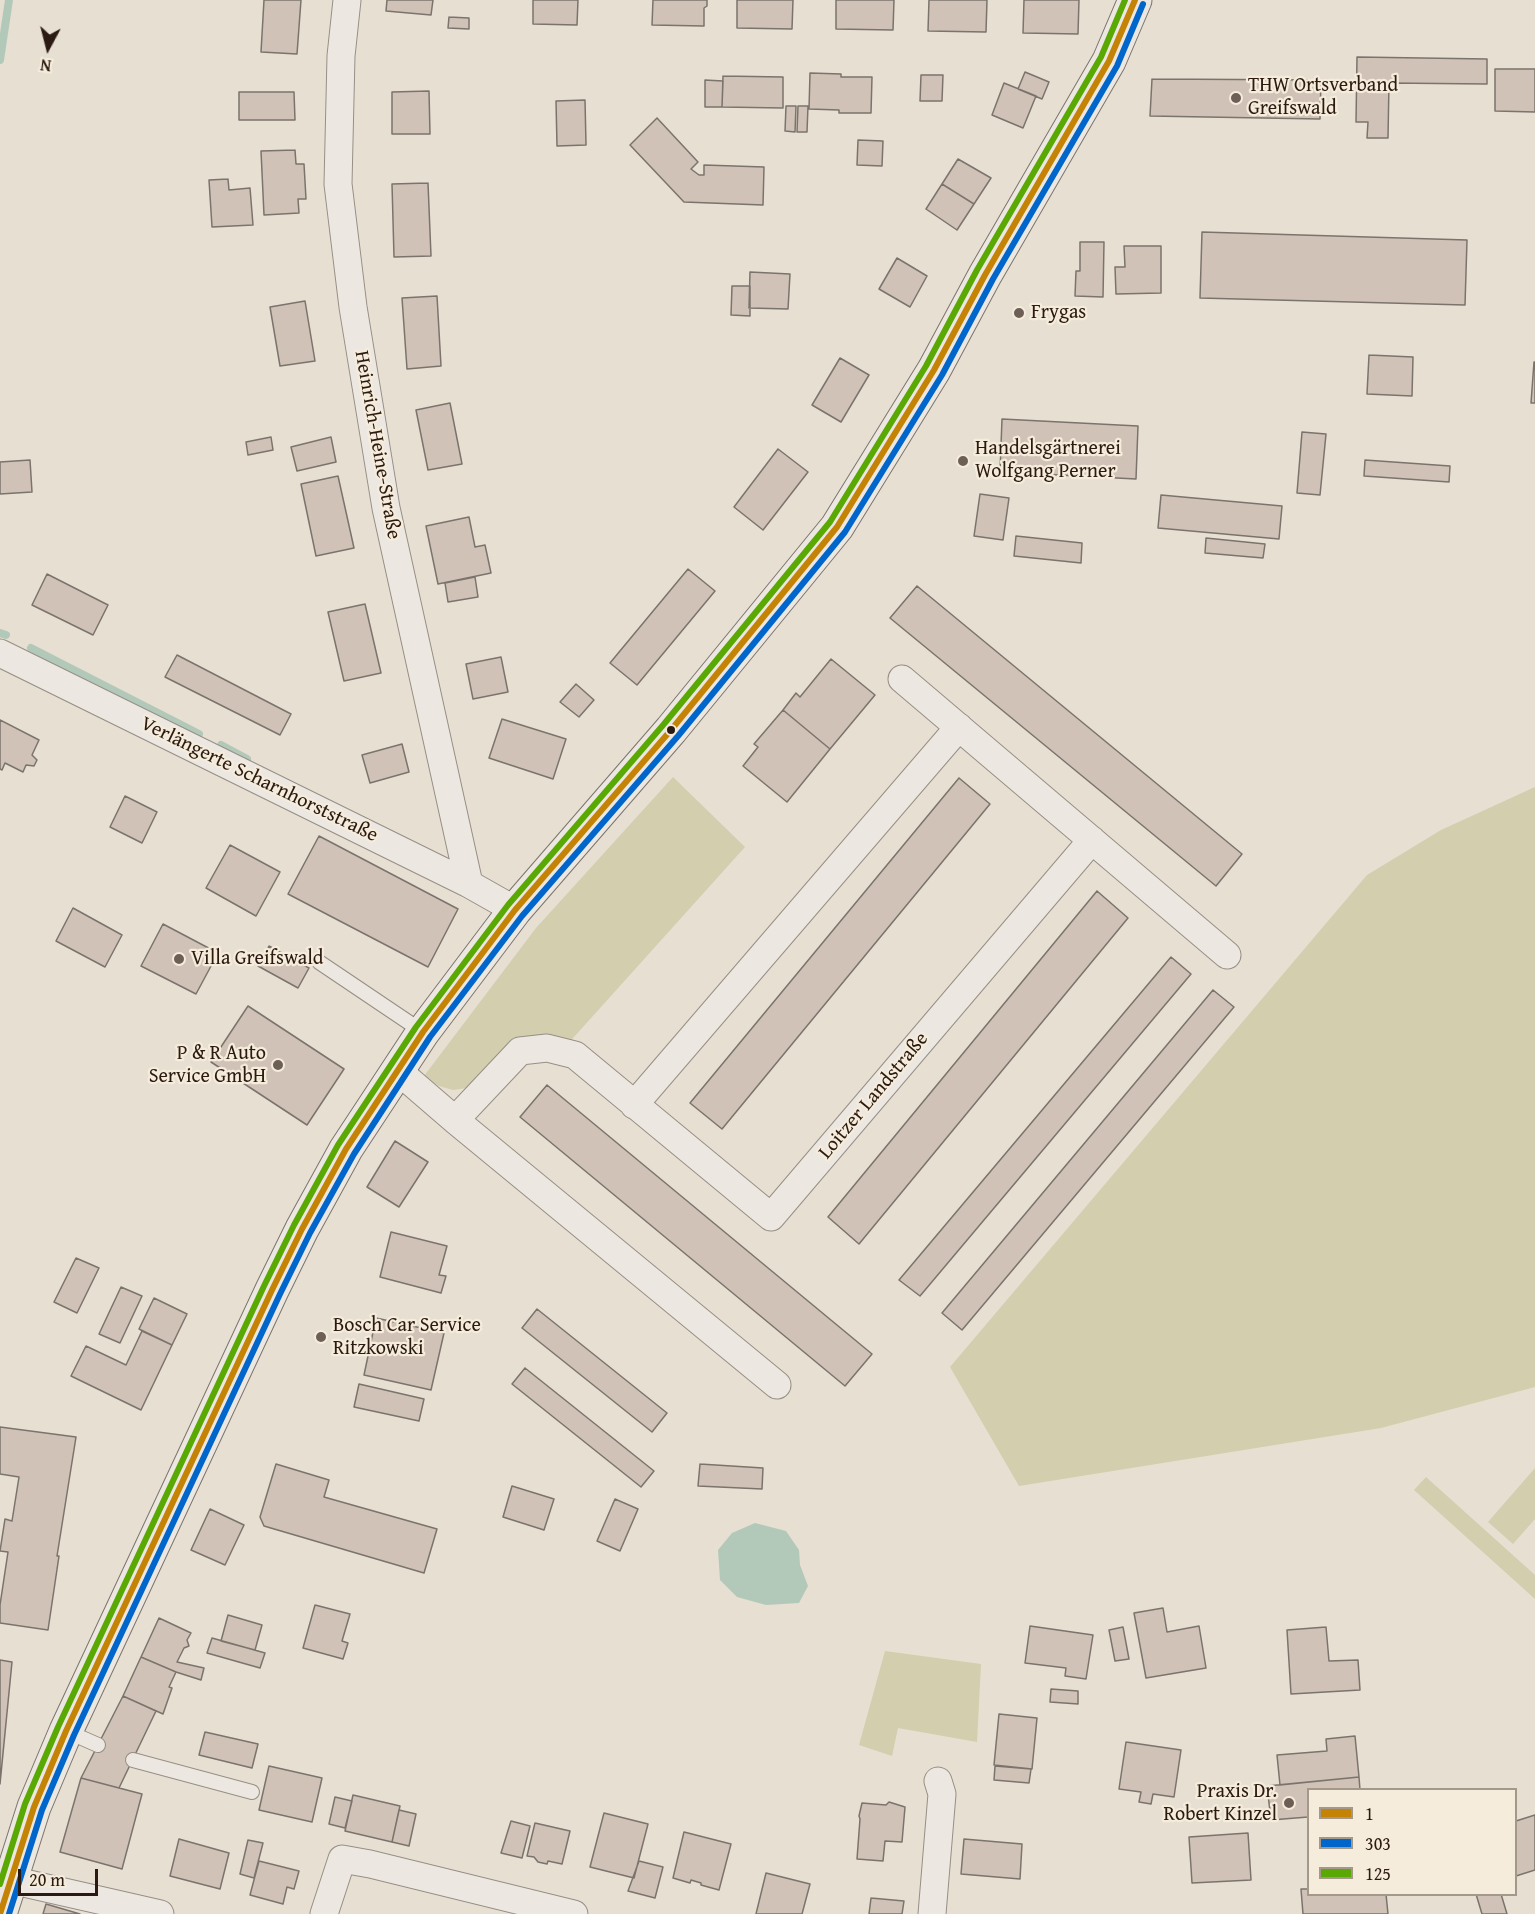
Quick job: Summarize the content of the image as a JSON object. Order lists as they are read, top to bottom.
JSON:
{
  "streets": {
    "street": ["Heinrich-Heine-Straße", "Verlängerte Scharnhorststraße", "Loitzer Landstraße"]
  },
  "crossings": [
    ["Heinrich-Heine-Straße", "Verlängerte Scharnhorststraße"]
  ],
  "places": [
    "THW Ortsverband Greifswald",
    "Frygas",
    "Handelsgärtnerei Wolfgang Perner",
    "Villa Greifswald",
    "P & R Auto Service GmbH",
    "Bosch Car Service Ritzkowski",
    "Praxis Dr. Robert Kinzel"
  ],
  "lines": ["transit line 1", "transit line 125", "transit line 303"],
  "legend": ["1", "303", "125"],
  "scale_bar": "20 m",
  "north": "bottom"
}
